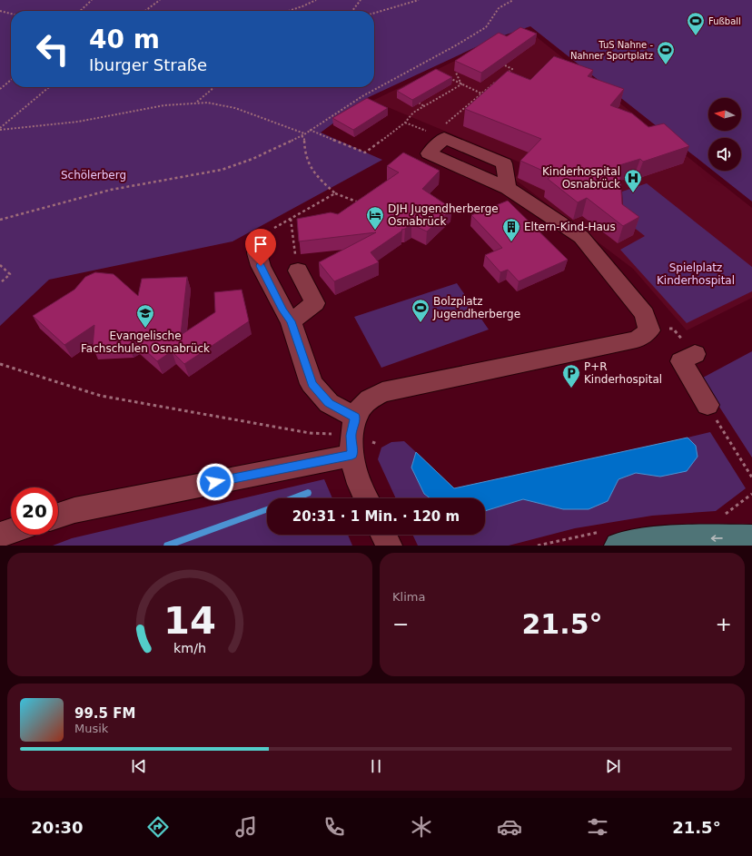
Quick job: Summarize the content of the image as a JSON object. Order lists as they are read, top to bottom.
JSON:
{
  "parks": ["Schölerberg", "Spielplatz Kinderhospital"],
  "places": {
    "sports": ["Fußball", "TuS Nahne - Nahner Sportplatz", "Bolzplatz Jugendherberge"],
    "hospital": ["Kinderhospital Osnabrück"],
    "hotel": ["DJH Jugendherberge Osnabrück"],
    "building": ["Eltern-Kind-Haus"],
    "school or university": ["Evangelische Fachschulen Osnabrück"],
    "parking": ["P+R Kinderhospital"]
  },
  "north": "left",
  "page": {
    "turn": ["40 m", "Iburger Straße"],
    "limit": "20",
    "trip": "20:31 · 1 Min. · 120 m",
    "tile": "Klima",
    "heat": ["−", "21.5°", "+"],
    "song": ["99.5 FM", "Musik"],
    "tabs": ["20:30", "21.5°"],
    "gauge": ["14", "km/h"]
  }
}
